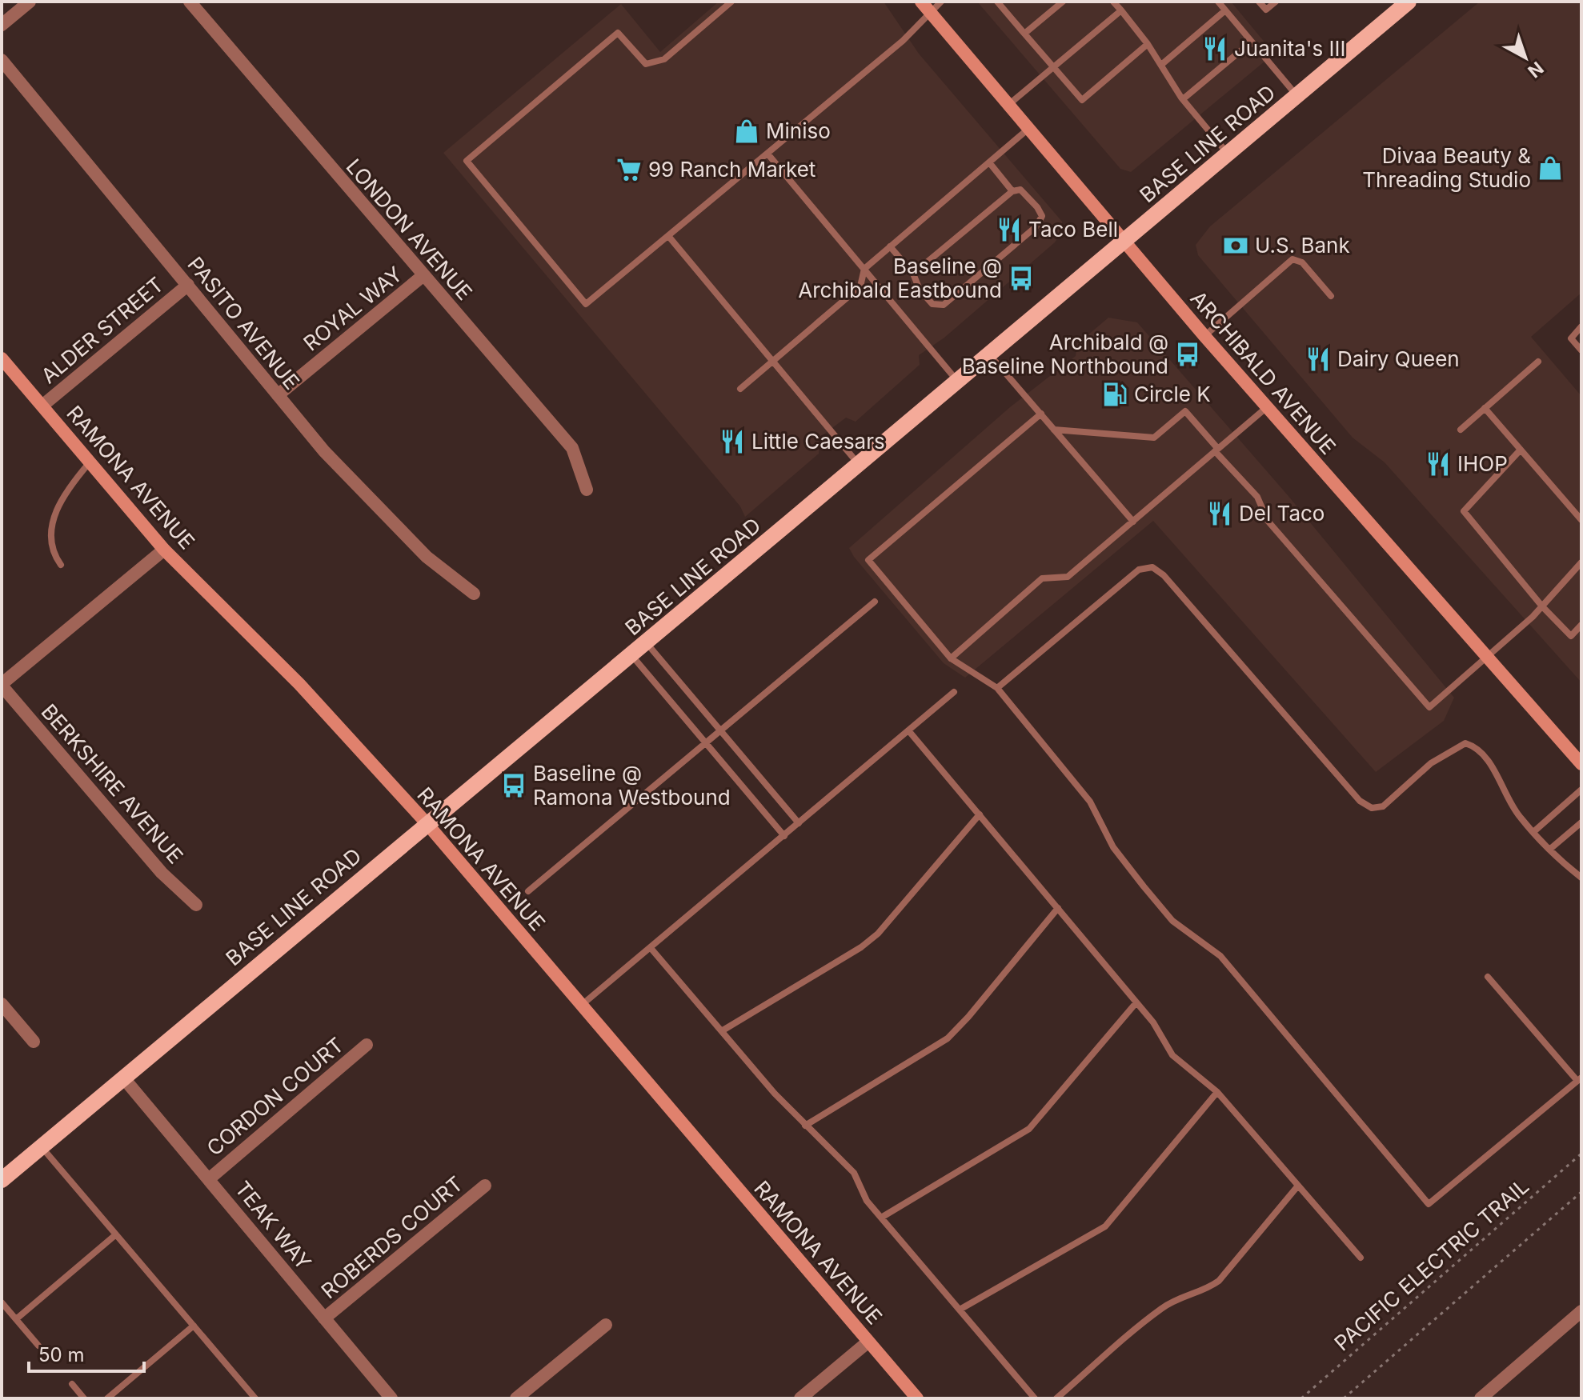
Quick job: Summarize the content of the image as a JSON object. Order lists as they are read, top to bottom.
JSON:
{
  "streets": {
    "main road": ["BASE LINE ROAD"],
    "street": [
      "LONDON AVENUE",
      "ROYAL WAY",
      "PASITO AVENUE",
      "ALDER STREET",
      "ARCHIBALD AVENUE",
      "RAMONA AVENUE",
      "BERKSHIRE AVENUE",
      "CORDON COURT",
      "TEAK WAY",
      "ROBERDS COURT"
    ],
    "path": ["PACIFIC ELECTRIC TRAIL"]
  },
  "crossings": [
    ["BASE LINE ROAD", "ARCHIBALD AVENUE"],
    ["BASE LINE ROAD", "RAMONA AVENUE"],
    ["BASE LINE ROAD", "TEAK WAY"],
    ["LONDON AVENUE", "ROYAL WAY"],
    ["ROYAL WAY", "PASITO AVENUE"],
    ["PASITO AVENUE", "ALDER STREET"],
    ["ALDER STREET", "RAMONA AVENUE"],
    ["CORDON COURT", "TEAK WAY"],
    ["TEAK WAY", "ROBERDS COURT"]
  ],
  "places": {
    "restaurant": [
      "Juanita's III",
      "Taco Bell",
      "Dairy Queen",
      "Little Caesars",
      "IHOP",
      "Del Taco"
    ],
    "shop": ["Miniso", "Divaa Beauty & Threading Studio"],
    "supermarket": ["99 Ranch Market"],
    "bank": ["U.S. Bank"],
    "bus stop": ["Baseline @ Archibald Eastbound", "Archibald @ Baseline Northbound", "Baseline @ Ramona Westbound"],
    "fuel station": ["Circle K"]
  },
  "scale_bar": "50 m",
  "north": "bottom right"
}
